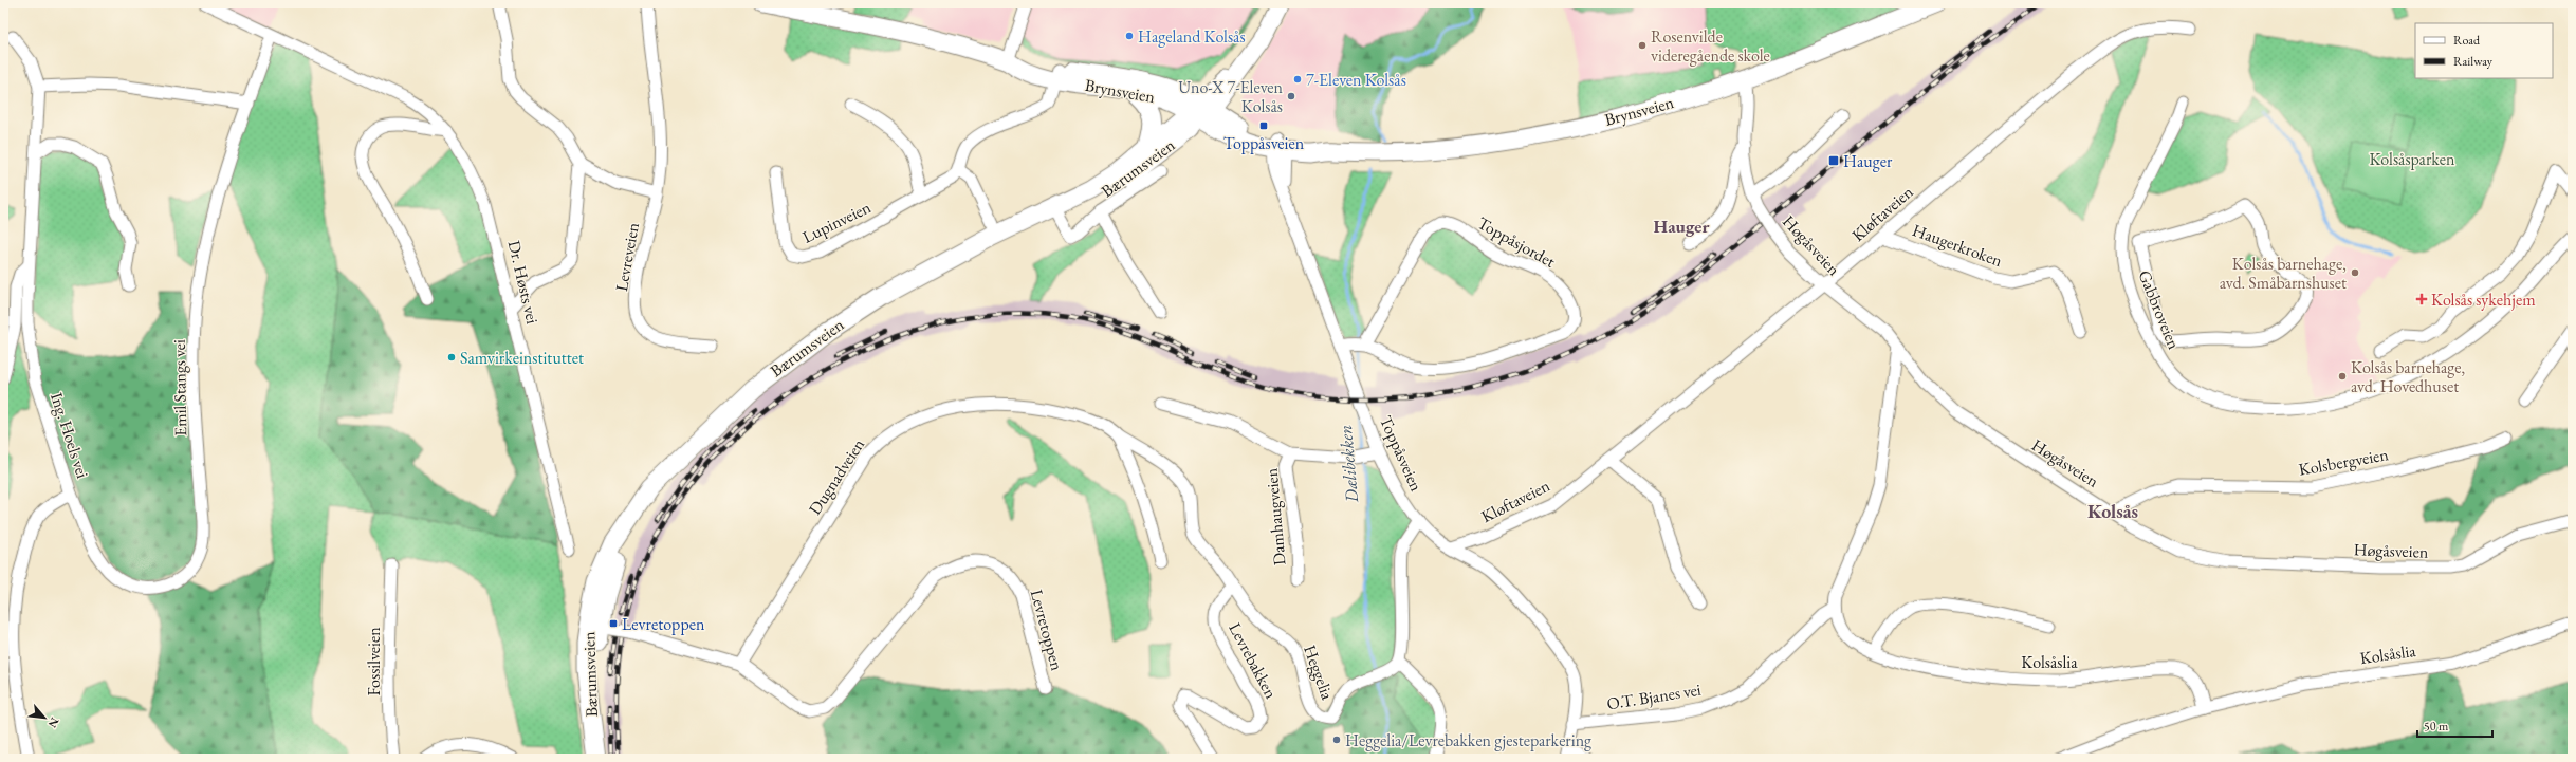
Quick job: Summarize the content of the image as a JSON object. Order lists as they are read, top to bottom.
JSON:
{
  "streets": {
    "main road": ["Brynsveien", "Bærumsveien"],
    "street": [
      "Kløftaveien",
      "Lupinveien",
      "Toppåsjordet",
      "Høgåsveien",
      "Haugerkroken",
      "Levreveien",
      "Dr. Høsts vei",
      "Gabbroveien",
      "Emil Stangs vei",
      "Ing. Hoels vei",
      "Toppåsveien",
      "Kolsbergveien",
      "Dugnadveien",
      "Damhaugveien",
      "Levretoppen",
      "Kolsåslia",
      "Levrebakken",
      "Fossilveien",
      "Heggelia",
      "O.T. Bjanes vei"
    ]
  },
  "crossings": [
    ["Brynsveien", "Bærumsveien"],
    ["Brynsveien", "Høgåsveien"],
    ["Brynsveien", "Toppåsveien"],
    ["Bærumsveien", "Levretoppen"],
    ["Kløftaveien", "Høgåsveien"],
    ["Kløftaveien", "Haugerkroken"],
    ["Kløftaveien", "Toppåsveien"],
    ["Toppåsjordet", "Toppåsveien"],
    ["Høgåsveien", "Kolsbergveien"],
    ["Dr. Høsts vei", "Emil Stangs vei"],
    ["Emil Stangs vei", "Ing. Hoels vei"],
    ["Toppåsveien", "Damhaugveien"],
    ["Toppåsveien", "O.T. Bjanes vei"],
    ["Dugnadveien", "Levretoppen"],
    ["Dugnadveien", "Heggelia"],
    ["Kolsåslia", "O.T. Bjanes vei"],
    ["Levrebakken", "Heggelia"]
  ],
  "districts": ["Hauger", "Kolsås"],
  "water": ["Dælibekken"],
  "parks": ["Kolsåsparken"],
  "places": {
    "other": [
      "Hageland Kolsås",
      "Rosenvilde videregående skole",
      "7-Eleven Kolsås",
      "Uno-X 7-Eleven Kolsås",
      "Kolsås barnehage, avd. Småbarnshuset",
      "Samvirkeinstituttet",
      "Kolsås barnehage, avd. Hovedhuset",
      "Heggelia/Levrebakken gjesteparkering"
    ],
    "transit": ["Toppåsveien", "Hauger", "Levretoppen"],
    "health": ["Kolsås sykehjem"]
  },
  "legend": ["Road", "Railway"],
  "scale_bar": "50 m",
  "north": "bottom right"
}
